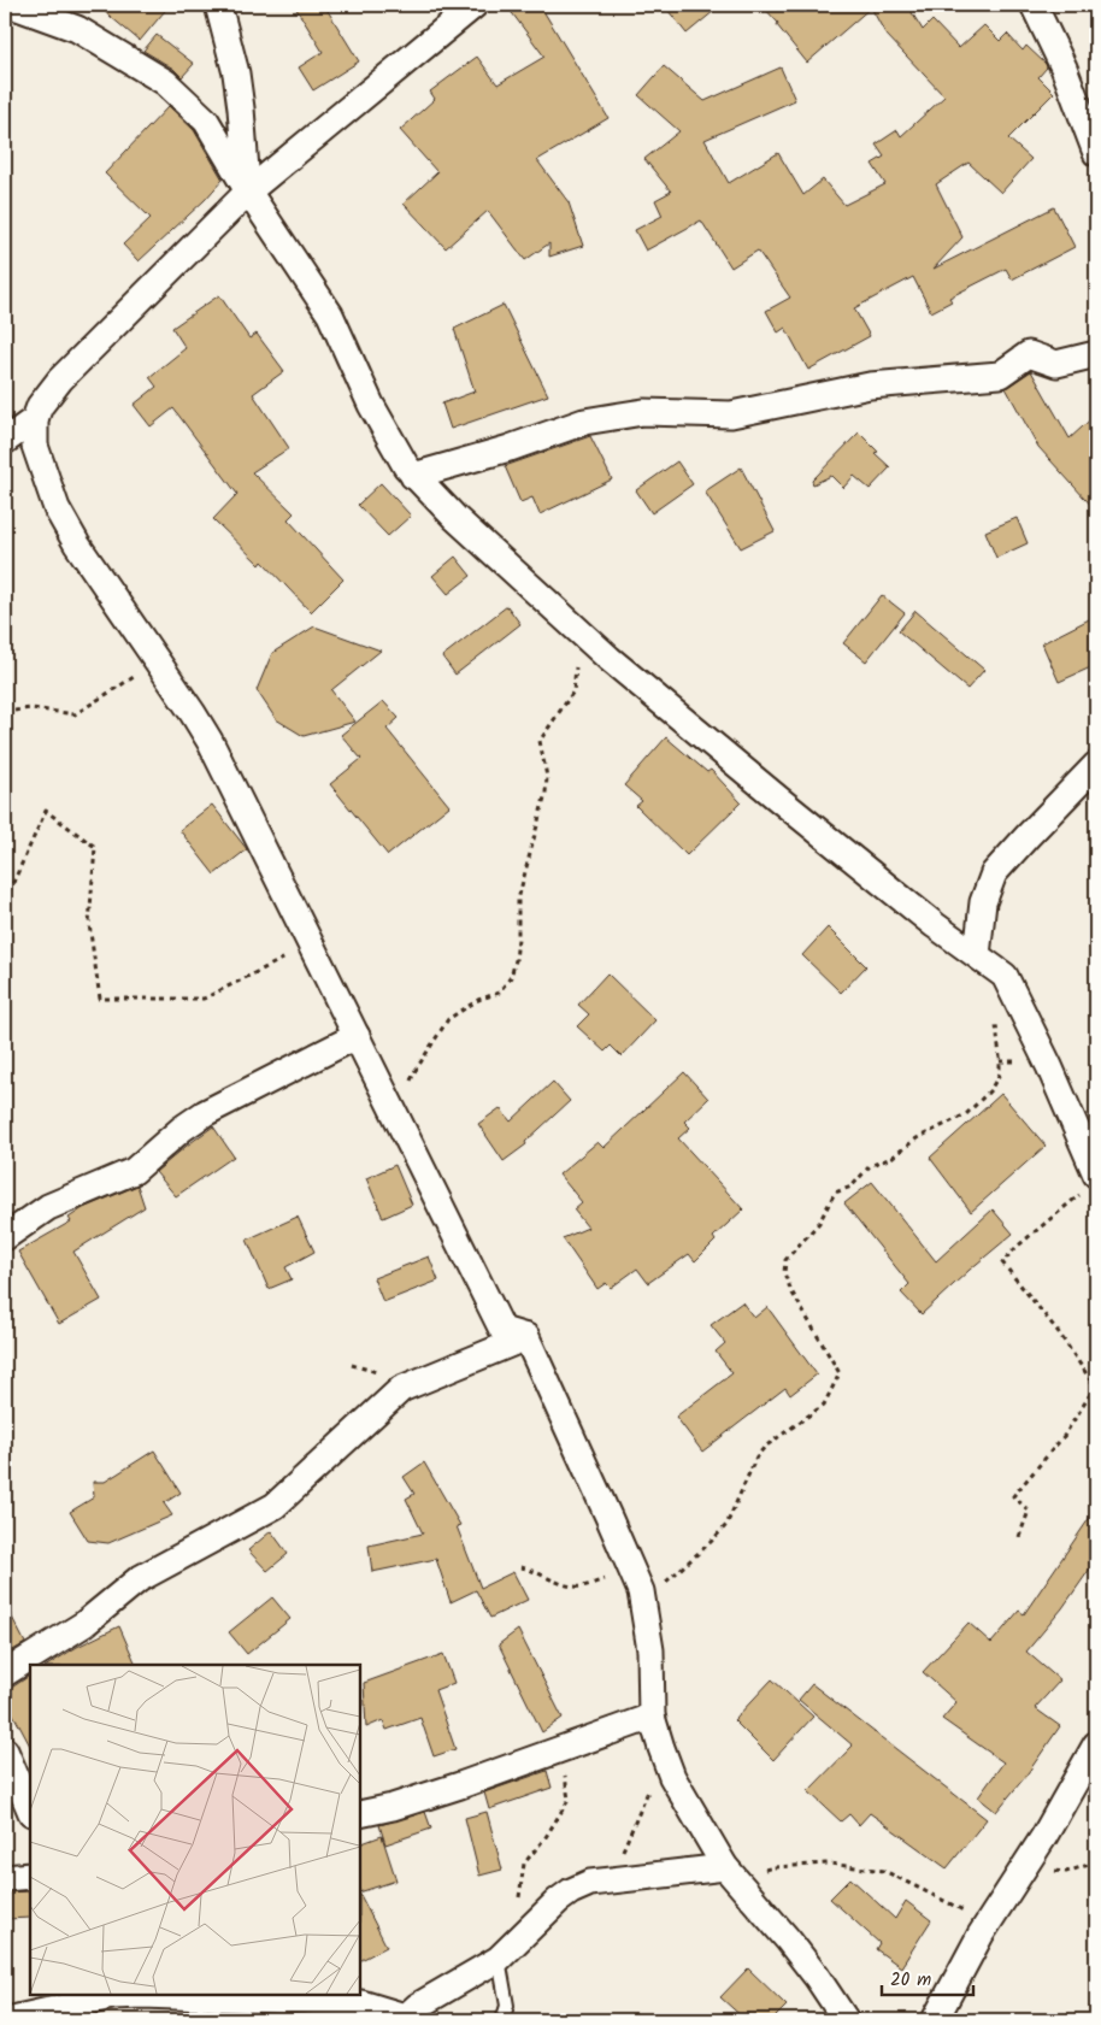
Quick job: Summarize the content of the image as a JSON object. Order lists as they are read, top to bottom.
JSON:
{
  "scale_bar": "20 m"
}
